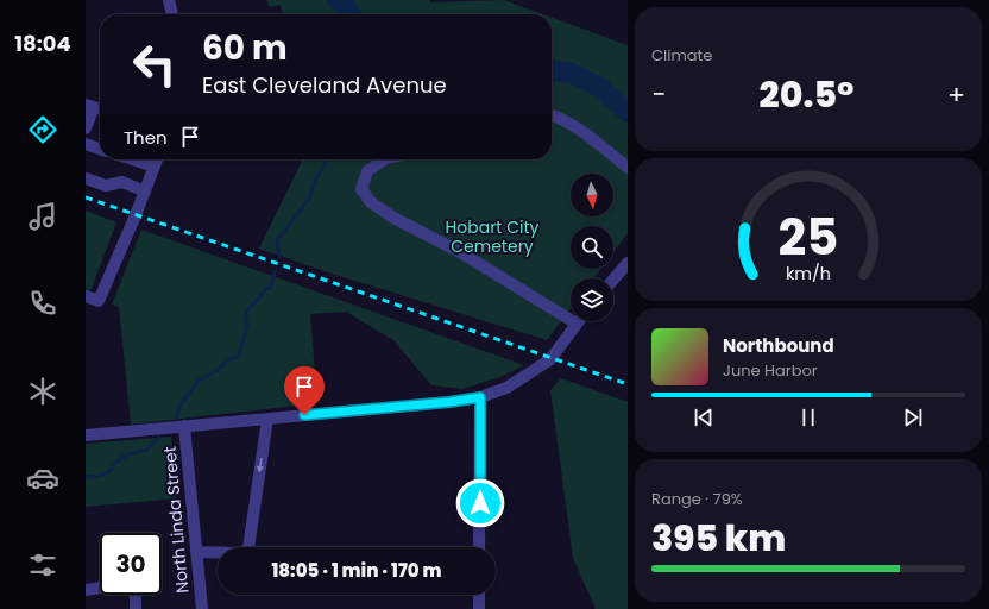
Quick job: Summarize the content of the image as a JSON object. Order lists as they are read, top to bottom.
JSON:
{
  "streets": {
    "street": ["North Linda Street"]
  },
  "parks": ["Hobart City Cemetery"],
  "north": "bottom",
  "page": {
    "tabs": "18:04",
    "tile": [
      "Climate",
      ["Range · 79%", "395 km"]
    ],
    "turn": ["60 m", "East Cleveland Avenue"],
    "heat": ["−", "20.5°", "+"],
    "then": "Then",
    "song": ["Northbound", "June Harbor"],
    "limit": "30",
    "trip": "18:05 · 1 min · 170 m",
    "gauge": ["25", "km/h"]
  }
}
